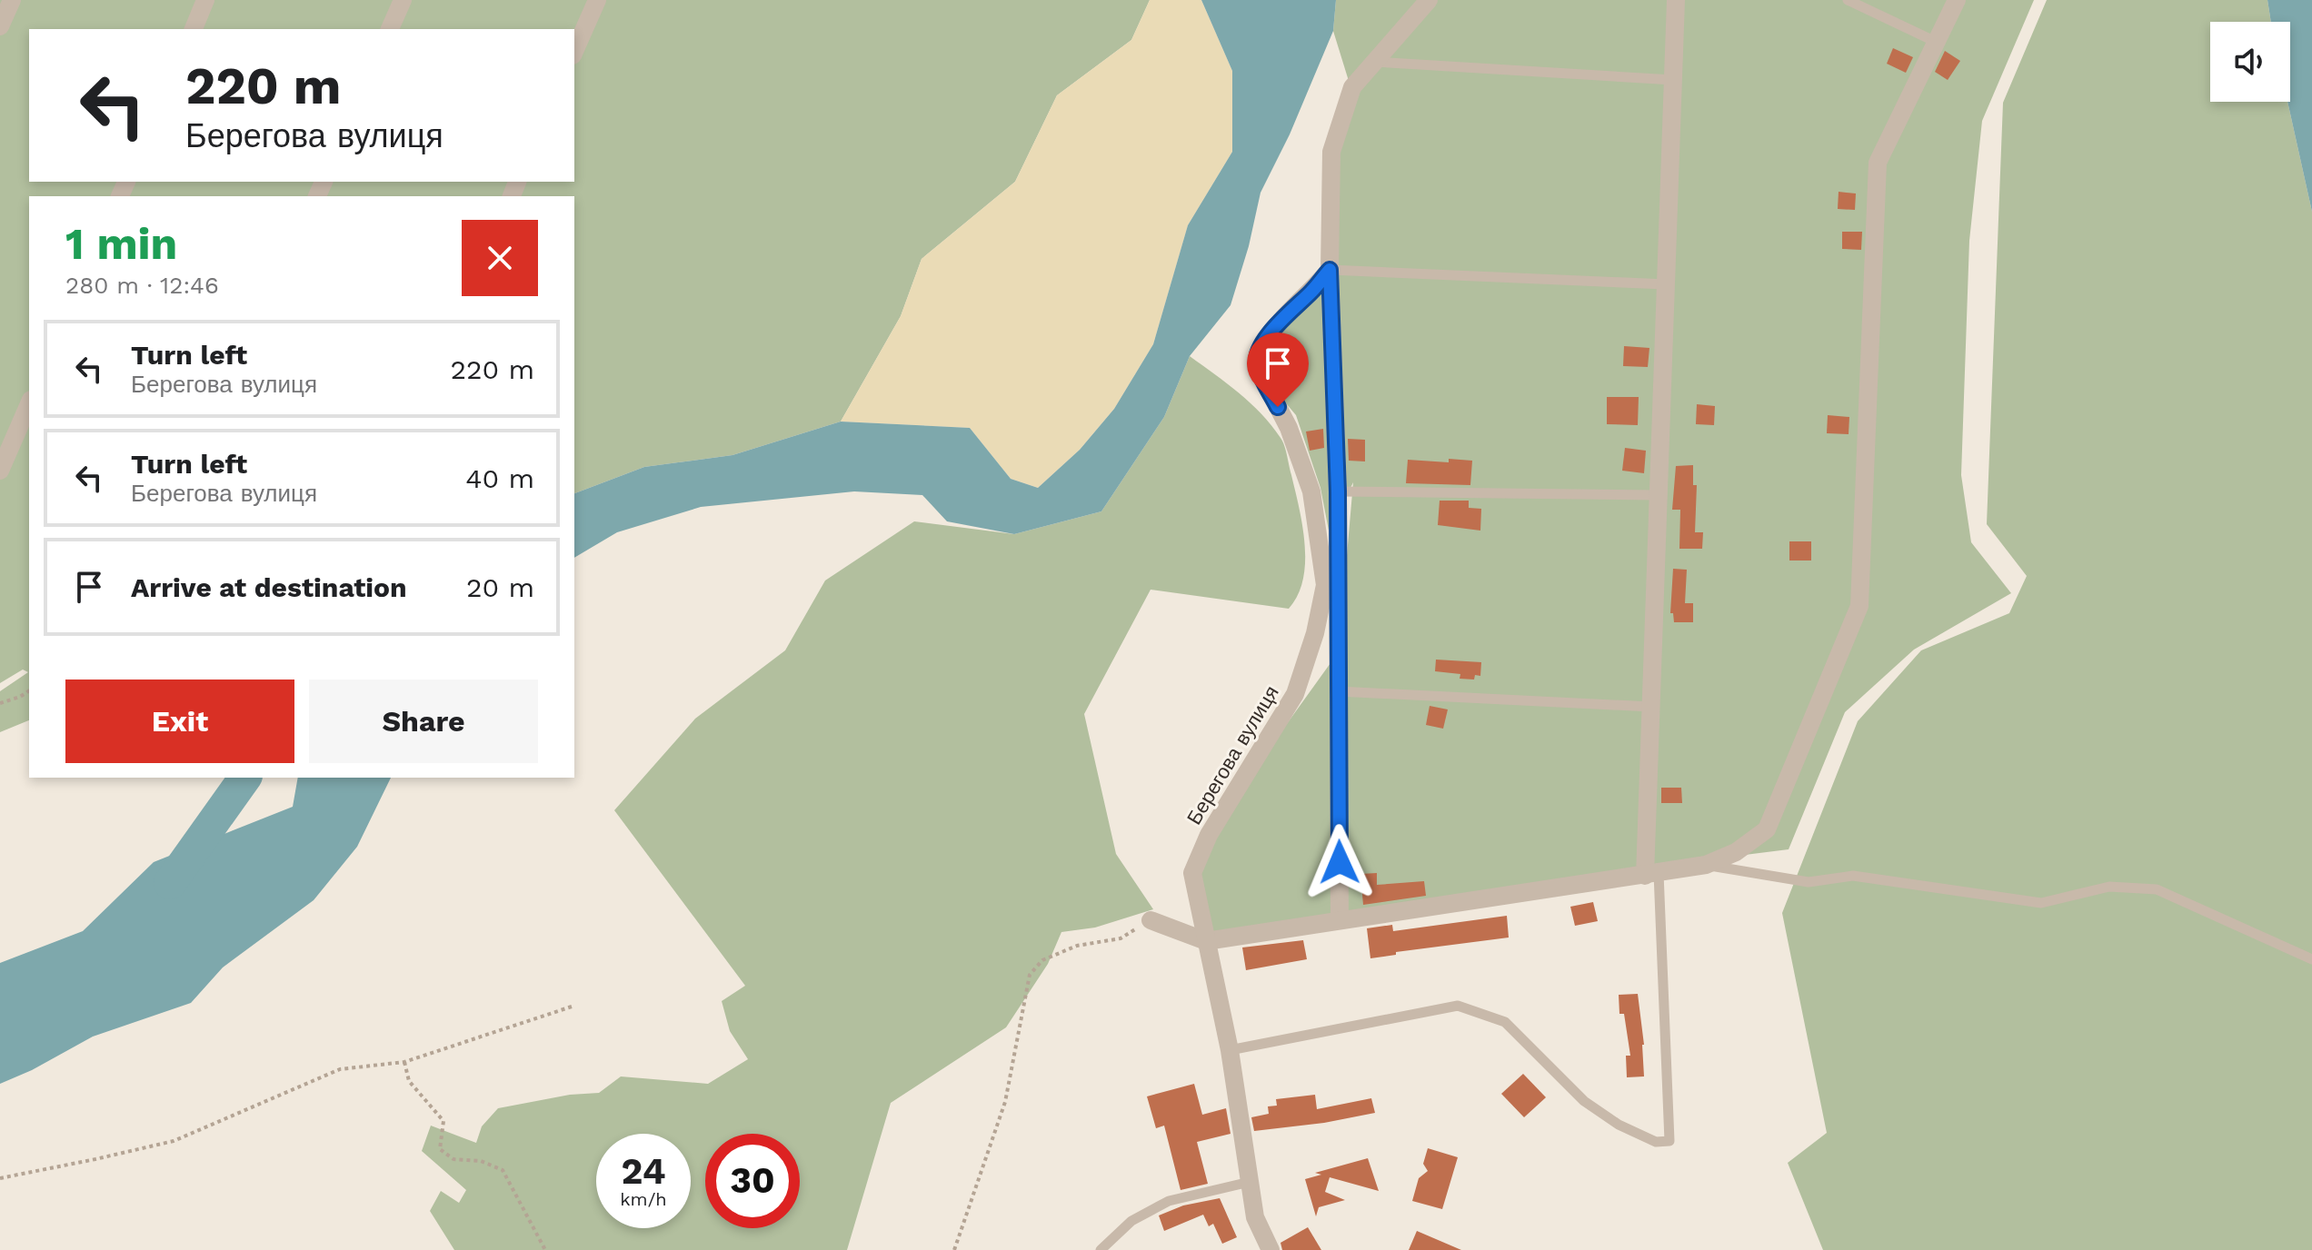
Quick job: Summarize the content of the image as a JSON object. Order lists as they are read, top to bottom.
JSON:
{
  "streets": {
    "street": ["Берегова вулиця"]
  },
  "page": {
    "turn": ["220 m", "Берегова вулиця"],
    "heading": ["1 min", "280 m · 12:46"],
    "list": [
      {
        "name": "Turn left",
        "note": "Берегова вулиця",
        "value": "220 m"
      },
      {
        "name": "Turn left",
        "note": "Берегова вулиця",
        "value": "40 m"
      },
      {
        "name": "Arrive at destination",
        "value": "20 m"
      }
    ],
    "buttons": ["Exit", "Share"],
    "speed": "24 km/h",
    "limit": "30"
  }
}
